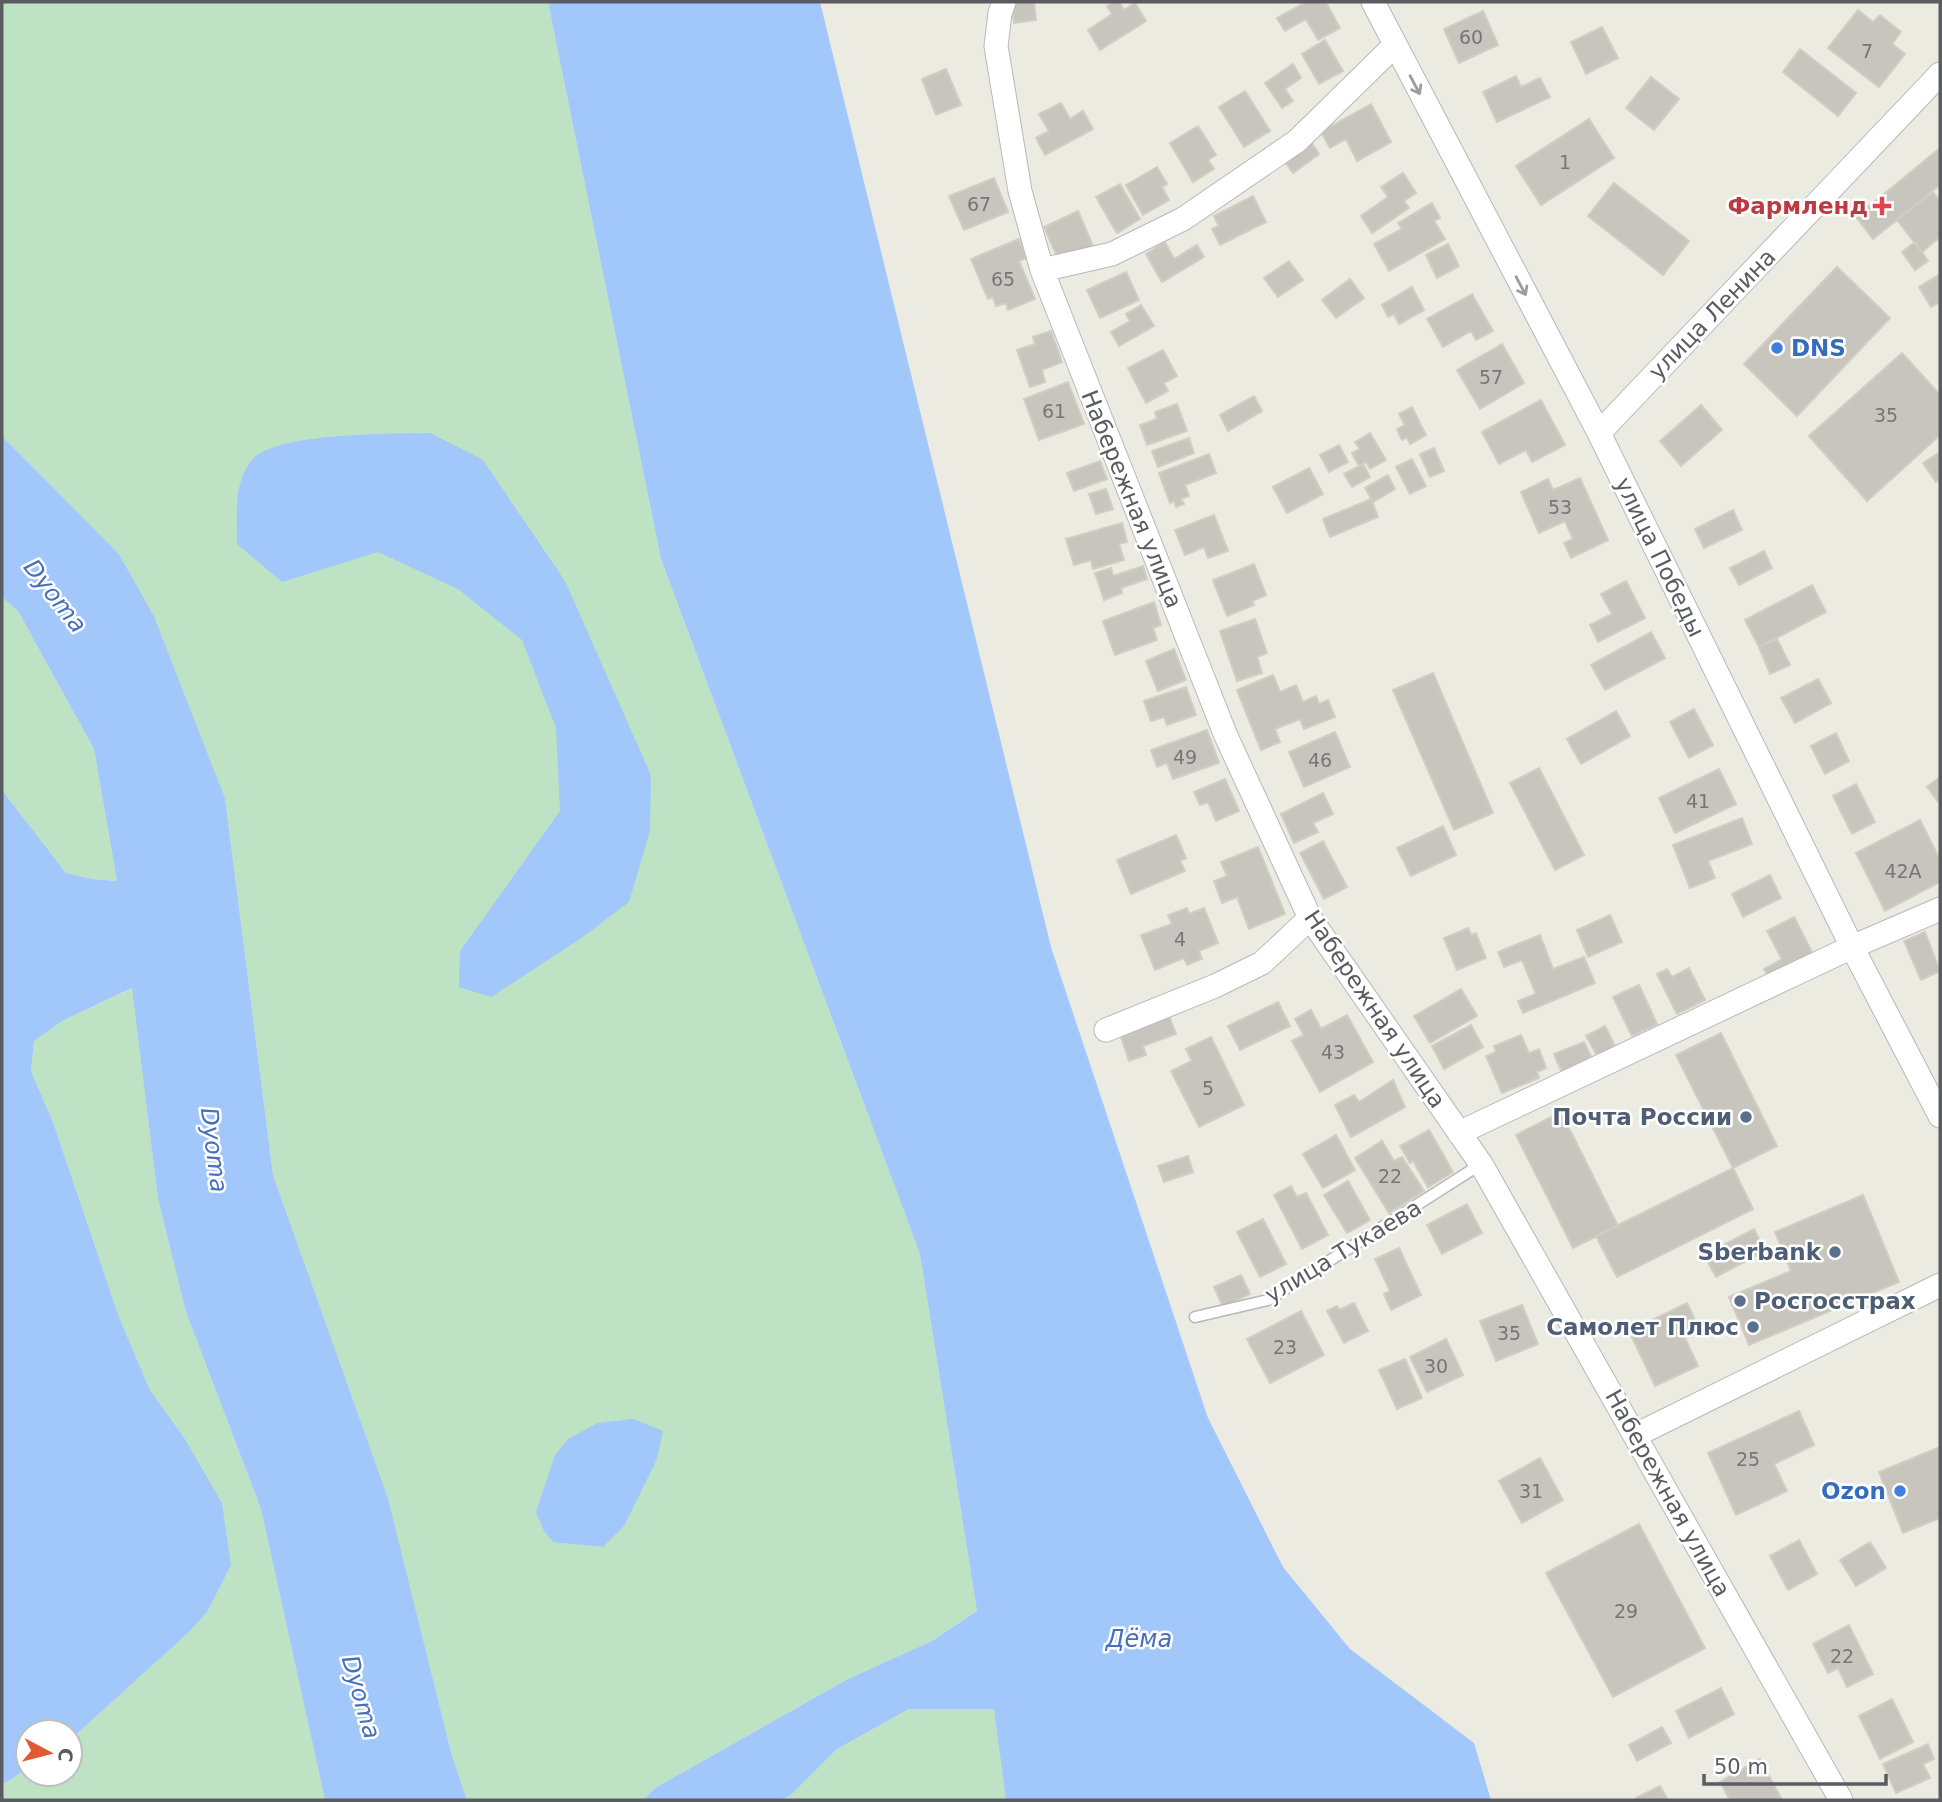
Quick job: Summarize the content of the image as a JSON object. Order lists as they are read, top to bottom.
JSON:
{
  "streets": {
    "street": ["улица Ленина", "Набережная улица", "улица Победы"],
    "lane": ["улица Тукаева"]
  },
  "crossings": [
    ["улица Ленина", "улица Победы"],
    ["Набережная улица", "улица Тукаева"]
  ],
  "water": ["Dyoma", "Дёма"],
  "places": {
    "health": ["Фармленд"],
    "other": [
      "DNS",
      "Почта России",
      "Sberbank",
      "Росгосстрах",
      "Самолет Плюс",
      "Ozon"
    ]
  },
  "house_numbers": [
    "60",
    "7",
    "1",
    "67",
    "65",
    "57",
    "61",
    "35",
    "53",
    "49",
    "46",
    "41",
    "42А",
    "4",
    "43",
    "5",
    "22",
    "35",
    "23",
    "30",
    "25",
    "31",
    "29",
    "22"
  ],
  "scale_bar": "50 m",
  "north": "right"
}
